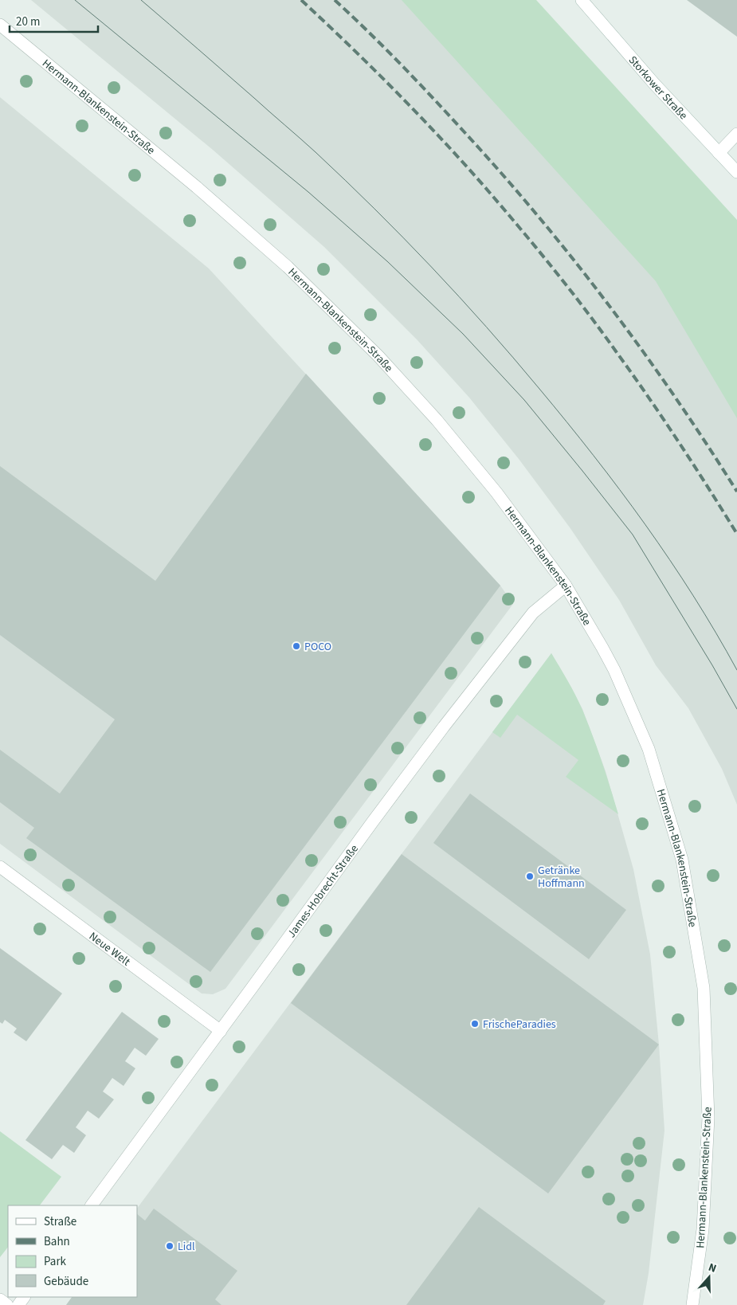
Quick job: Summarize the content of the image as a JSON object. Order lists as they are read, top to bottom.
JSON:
{
  "streets": {
    "street": [
      "Storkower Straße",
      "Hermann-Blankenstein-Straße",
      "James-Hobrecht-Straße",
      "Neue Welt"
    ]
  },
  "crossings": [
    ["Hermann-Blankenstein-Straße", "James-Hobrecht-Straße"],
    ["James-Hobrecht-Straße", "Neue Welt"]
  ],
  "places": [
    "POCO",
    "Getränke Hoffmann",
    "FrischeParadies",
    "Lidl"
  ],
  "legend": [
    "Straße",
    "Bahn",
    "Park",
    "Gebäude"
  ],
  "scale_bar": "20 m",
  "north": "top"
}
